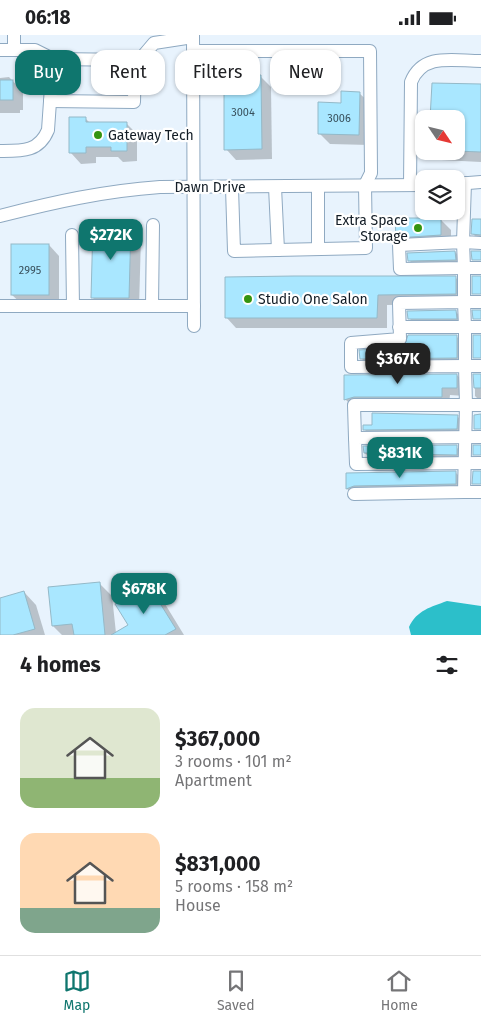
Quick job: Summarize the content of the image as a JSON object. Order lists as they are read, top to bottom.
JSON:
{
  "streets": {
    "street": ["Dawn Drive"]
  },
  "places": ["Gateway Tech", "Extra Space Storage", "Studio One Salon"],
  "house_numbers": ["3004", "3006", "2995"],
  "north": "bottom right",
  "page": {
    "status": "06:18",
    "chip": [
      "Buy",
      "Rent",
      "Filters",
      "New"
    ],
    "price": [
      "$272K",
      "$367K",
      "$831K",
      "$678K"
    ],
    "heading": "4 homes",
    "list": [
      {
        "name": "$367,000",
        "note": "3 rooms · 101 m² · Apartment"
      },
      {
        "name": "$831,000",
        "note": "5 rooms · 158 m² · House"
      }
    ],
    "tabs": ["Map", "Saved", "Home"]
  }
}
